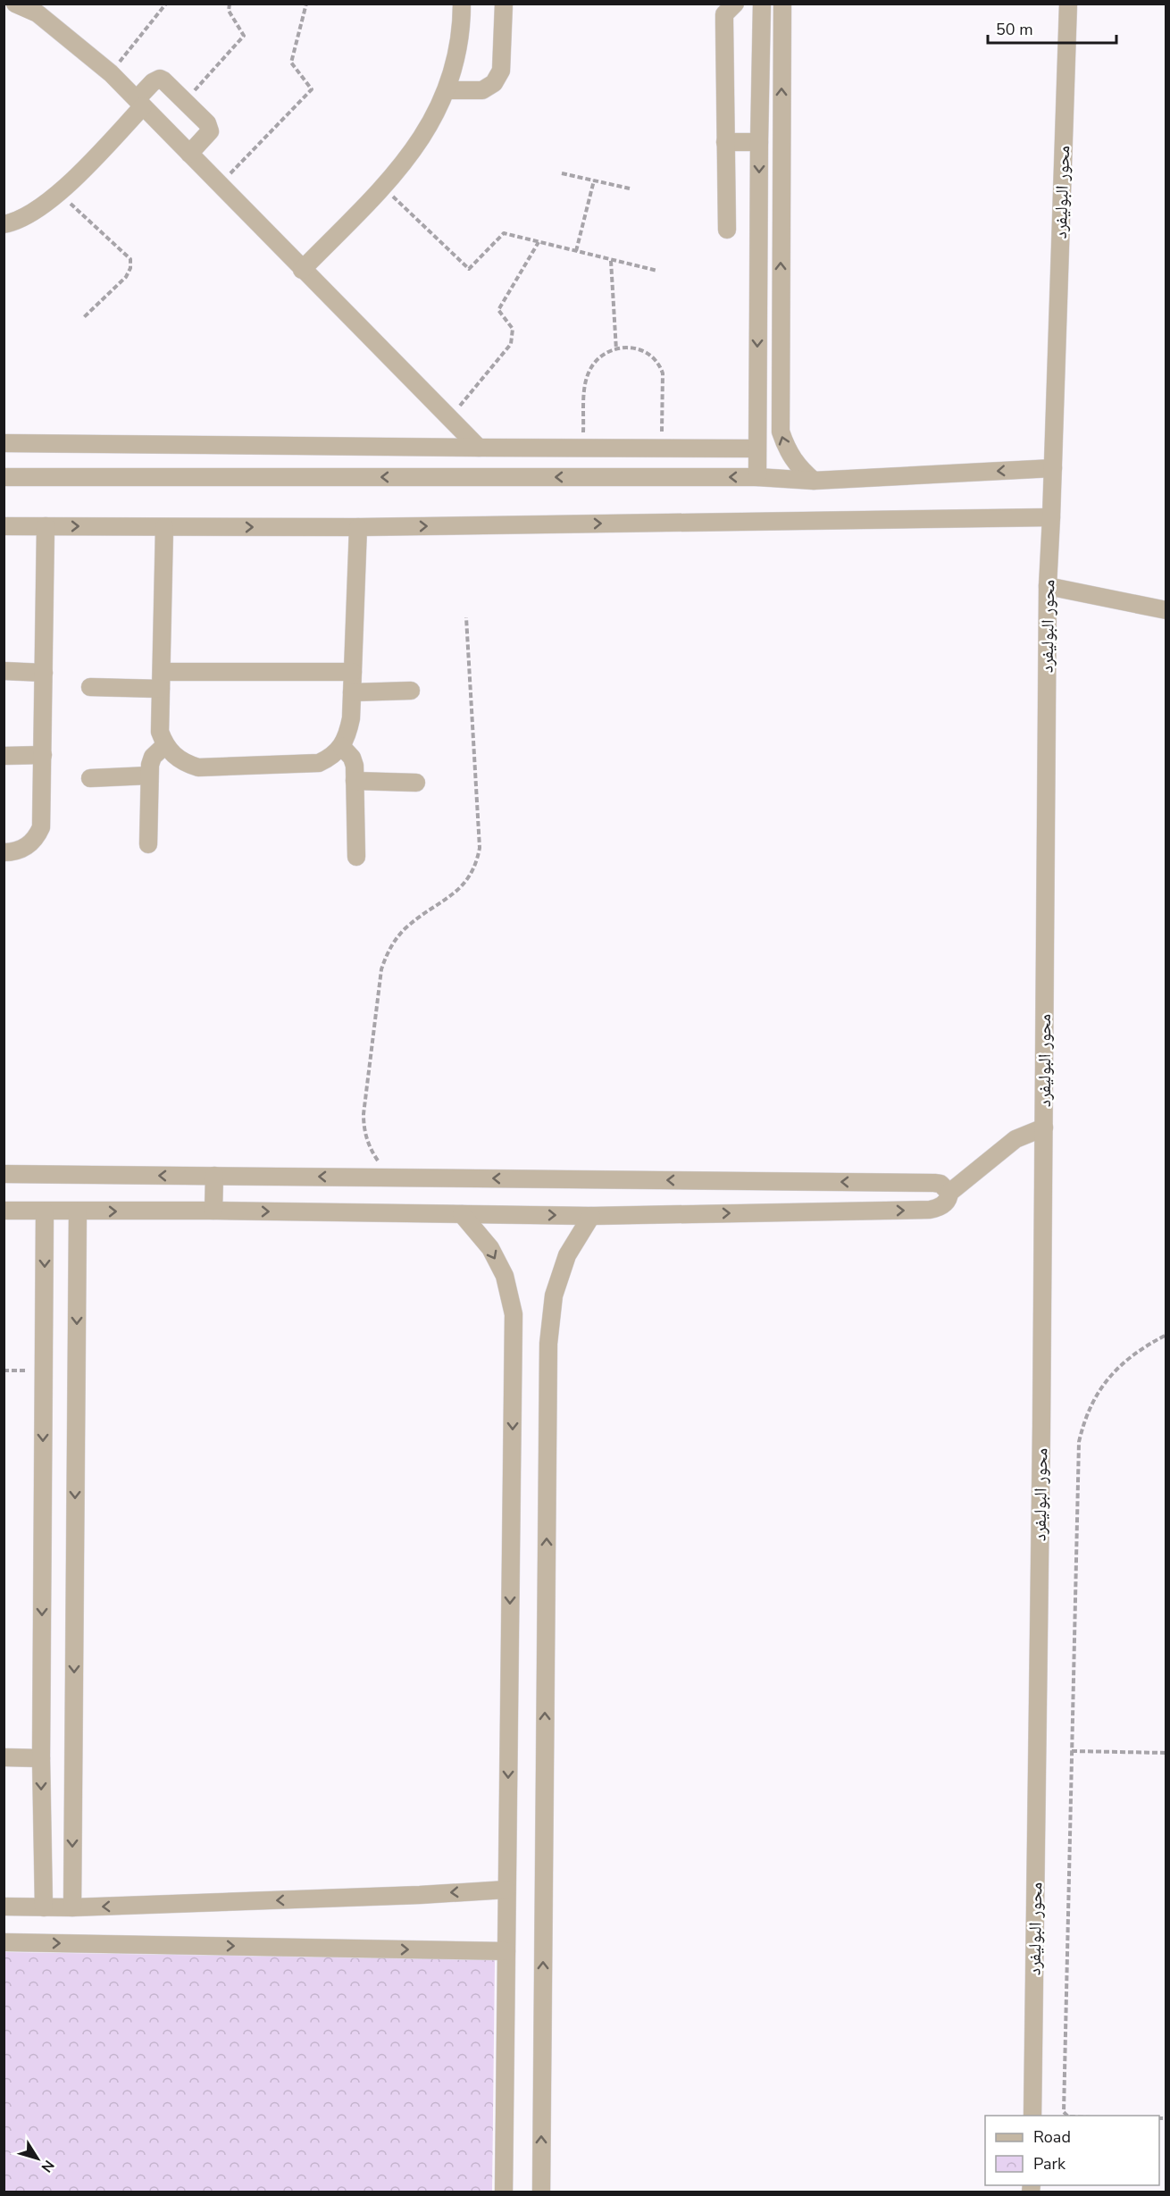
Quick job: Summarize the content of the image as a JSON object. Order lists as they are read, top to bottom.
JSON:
{
  "streets": {
    "street": ["محور البوليفرد"]
  },
  "legend": ["Road", "Park"],
  "scale_bar": "50 m",
  "north": "bottom right"
}
